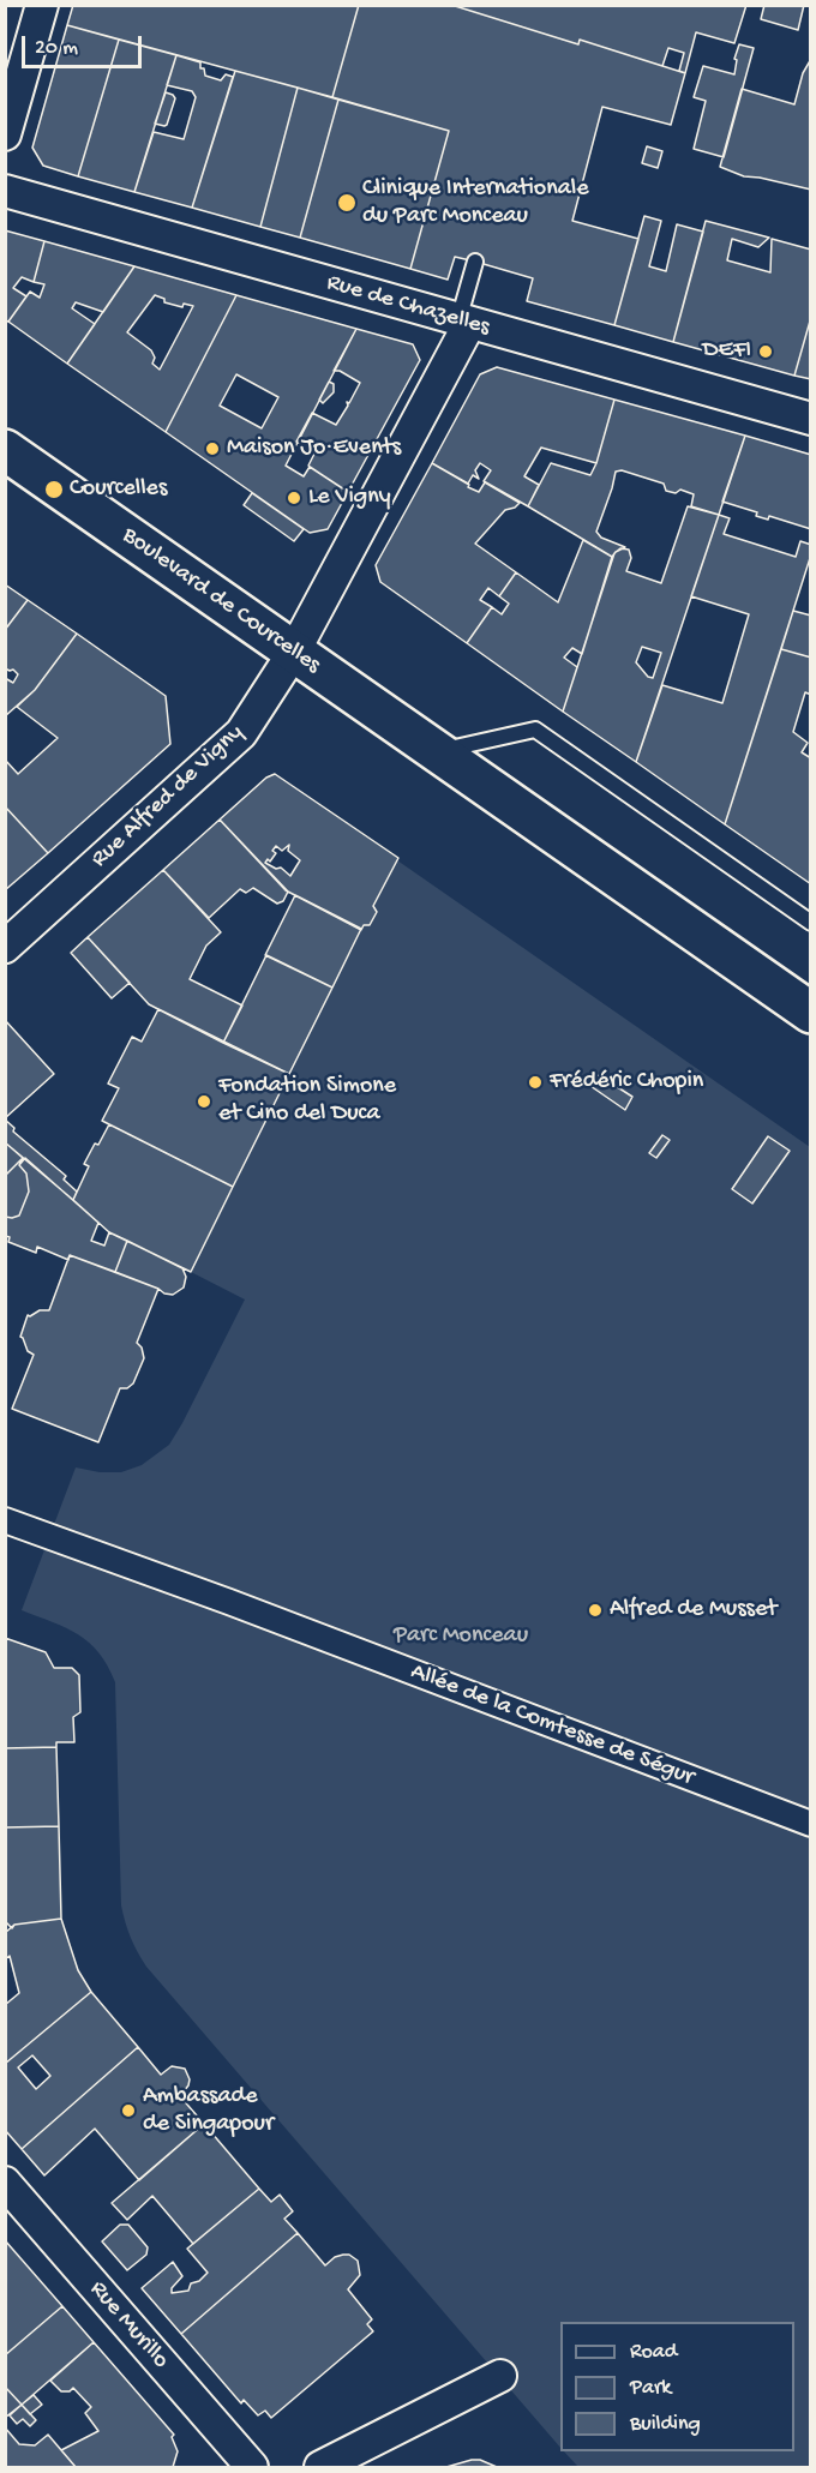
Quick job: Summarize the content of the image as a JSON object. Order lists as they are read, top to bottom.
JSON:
{
  "streets": {
    "main road": ["Boulevard de Courcelles"],
    "street": [
      "Rue de Chazelles",
      "Rue Alfred de Vigny",
      "Allée de la Comtesse de Ségur",
      "Rue Murillo"
    ]
  },
  "crossings": [
    ["Rue de Chazelles", "Rue Alfred de Vigny"],
    ["Boulevard de Courcelles", "Rue Alfred de Vigny"]
  ],
  "parks": ["Parc Monceau"],
  "places": [
    "Clinique Internationale du Parc Monceau",
    "DEFI",
    "Maison Jo·Events",
    "Courcelles",
    "Le Vigny",
    "Frédéric Chopin",
    "Fondation Simone et Cino del Duca",
    "Alfred de Musset",
    "Ambassade de Singapour"
  ],
  "legend": ["Road", "Park", "Building"],
  "scale_bar": "20 m"
}
